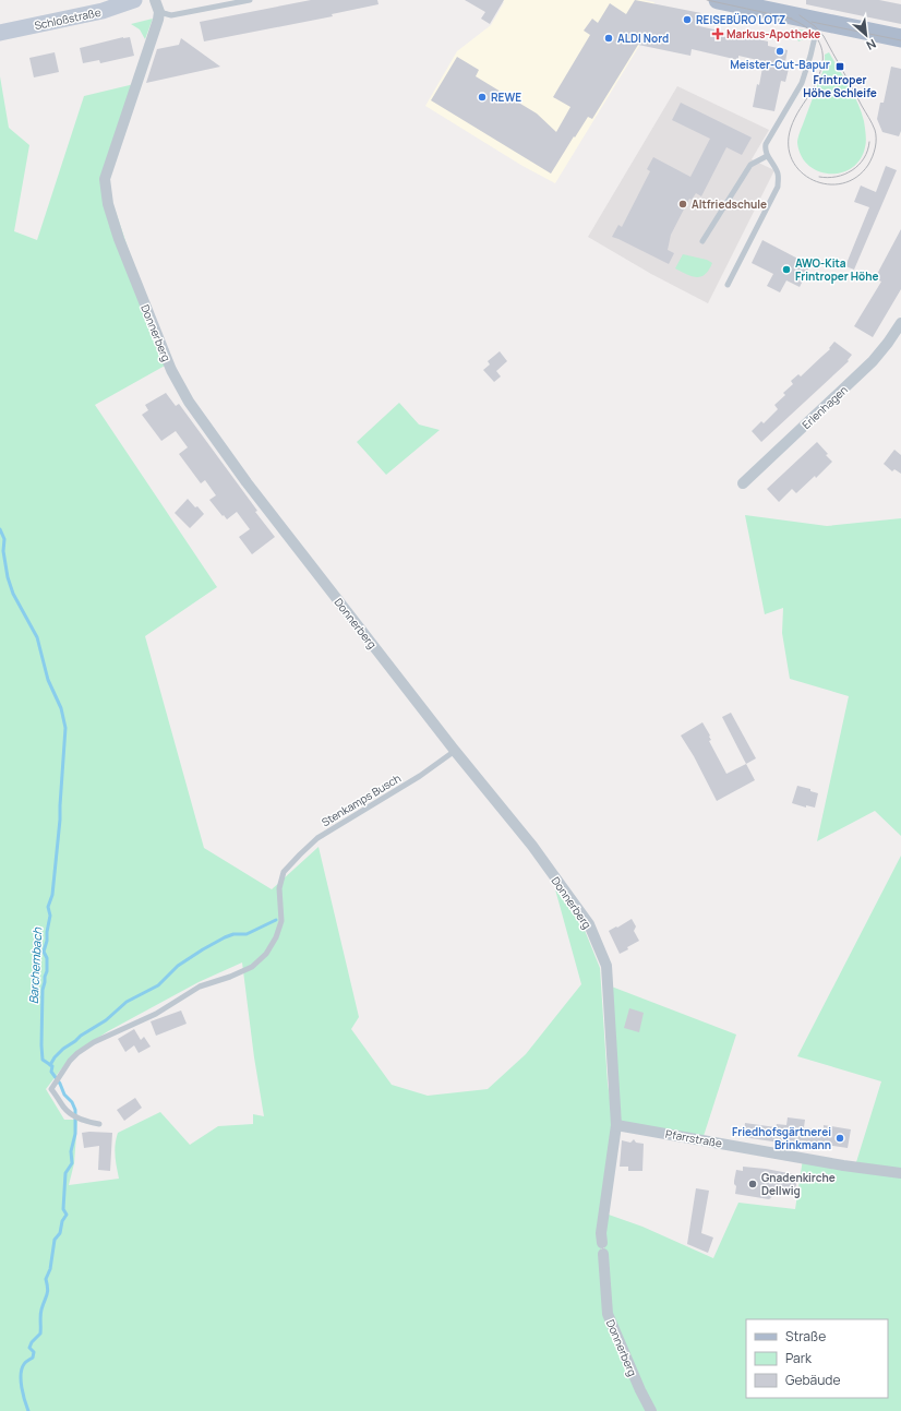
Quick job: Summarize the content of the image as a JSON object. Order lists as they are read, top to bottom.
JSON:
{
  "streets": {
    "street": [
      "Schloßstraße",
      "Donnerberg",
      "Erlenhagen",
      "Pfarrstraße"
    ],
    "lane": ["Stenkamps Busch"]
  },
  "crossings": [
    ["Donnerberg", "Stenkamps Busch"],
    ["Donnerberg", "Pfarrstraße"]
  ],
  "water": ["Barchembach"],
  "places": {
    "other": [
      "REISEBÜRO LOTZ",
      "ALDI Nord",
      "Meister-Cut-Bapur",
      "REWE",
      "Altfriedschule",
      "AWO-Kita Frintroper Höhe",
      "Friedhofsgärtnerei Brinkmann",
      "Gnadenkirche Dellwig"
    ],
    "health": ["Markus-Apotheke"],
    "transit": ["Frintroper Höhe Schleife"]
  },
  "legend": ["Straße", "Park", "Gebäude"],
  "north": "bottom right"
}
